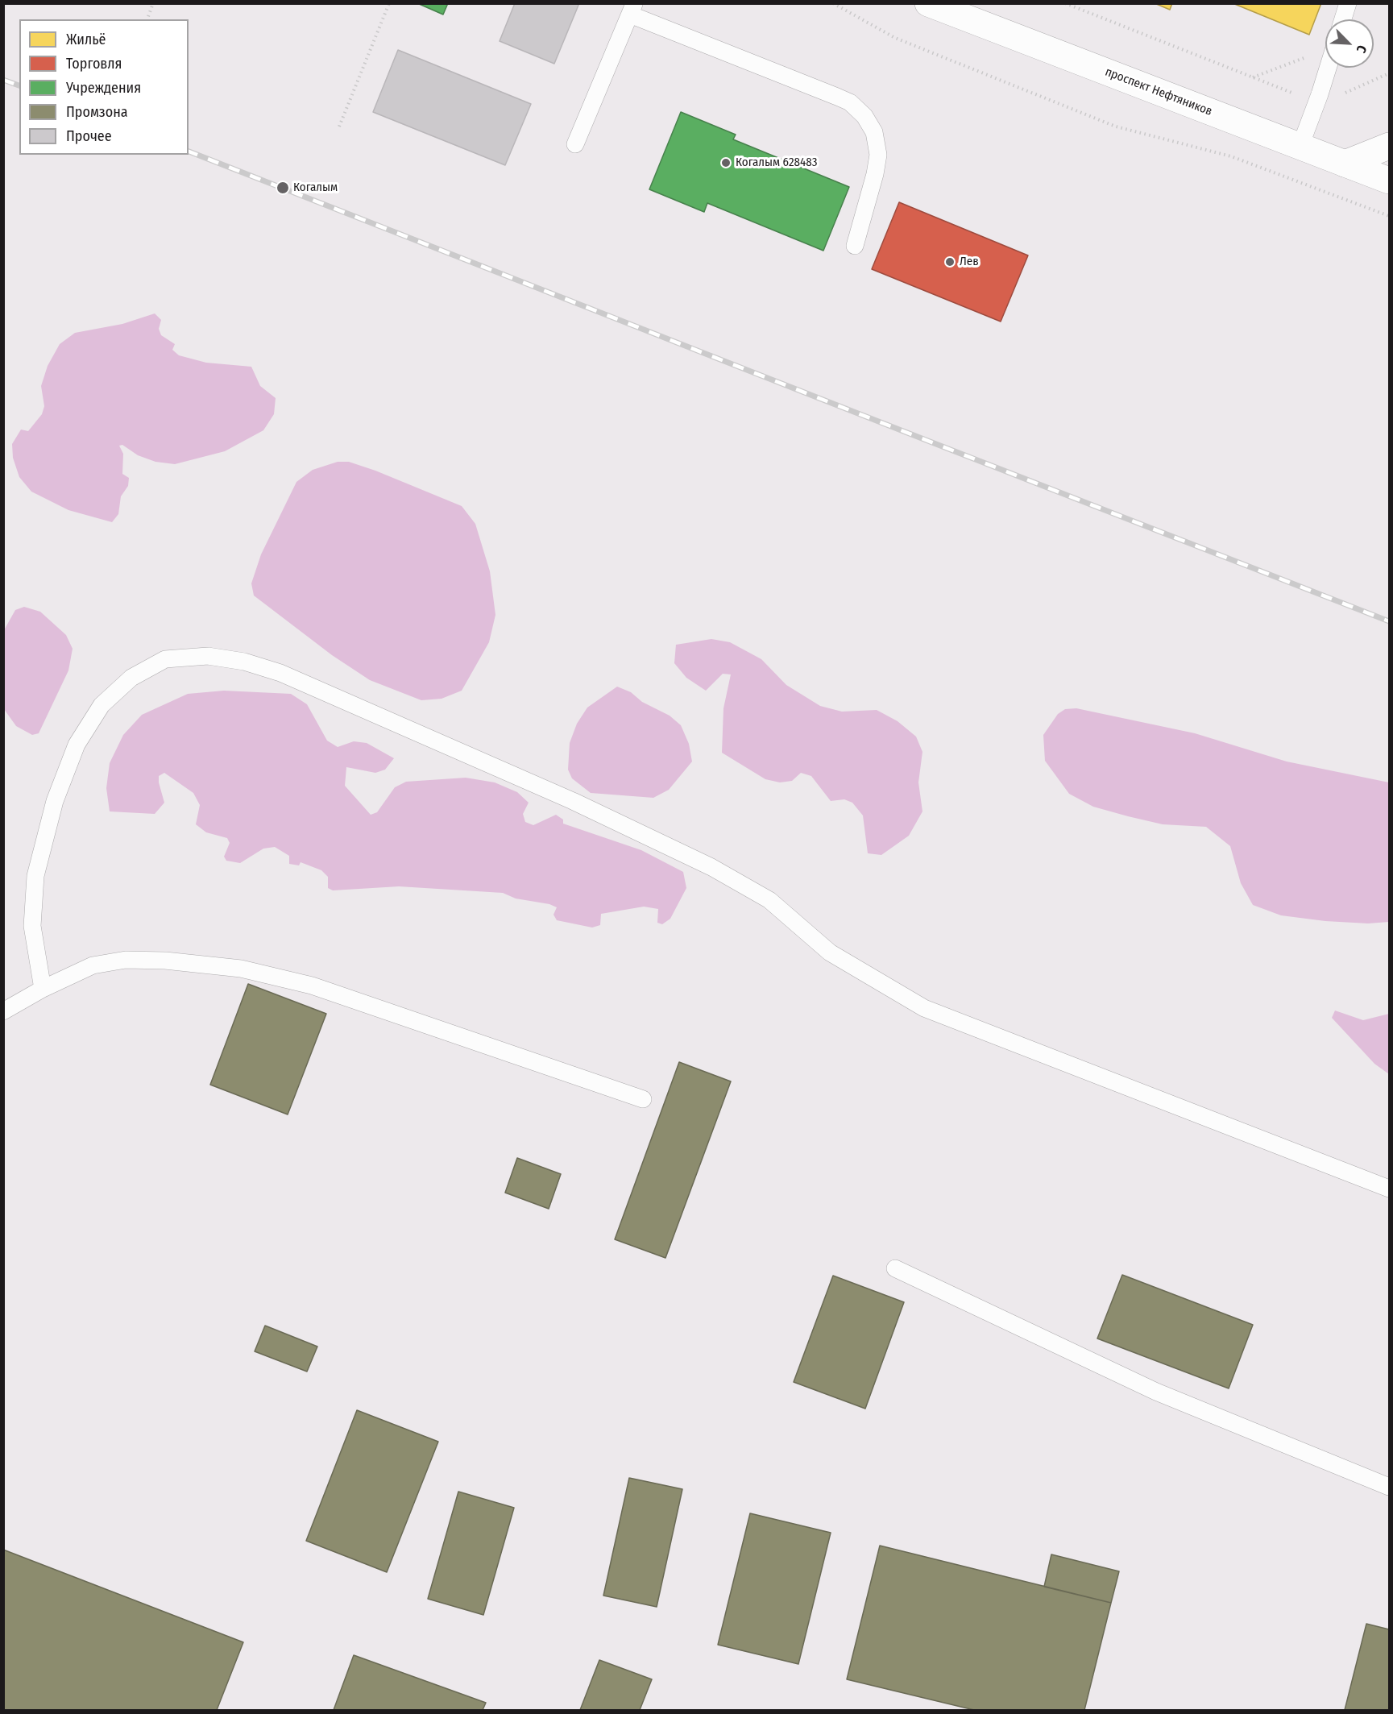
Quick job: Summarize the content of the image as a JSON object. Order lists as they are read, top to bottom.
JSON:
{
  "streets": {
    "main road": ["проспект Нефтяников"]
  },
  "places": ["Когалым 628483", "Когалым", "Лев"],
  "legend": [
    "Жильё",
    "Торговля",
    "Учреждения",
    "Промзона",
    "Прочее"
  ],
  "north": "bottom right"
}
